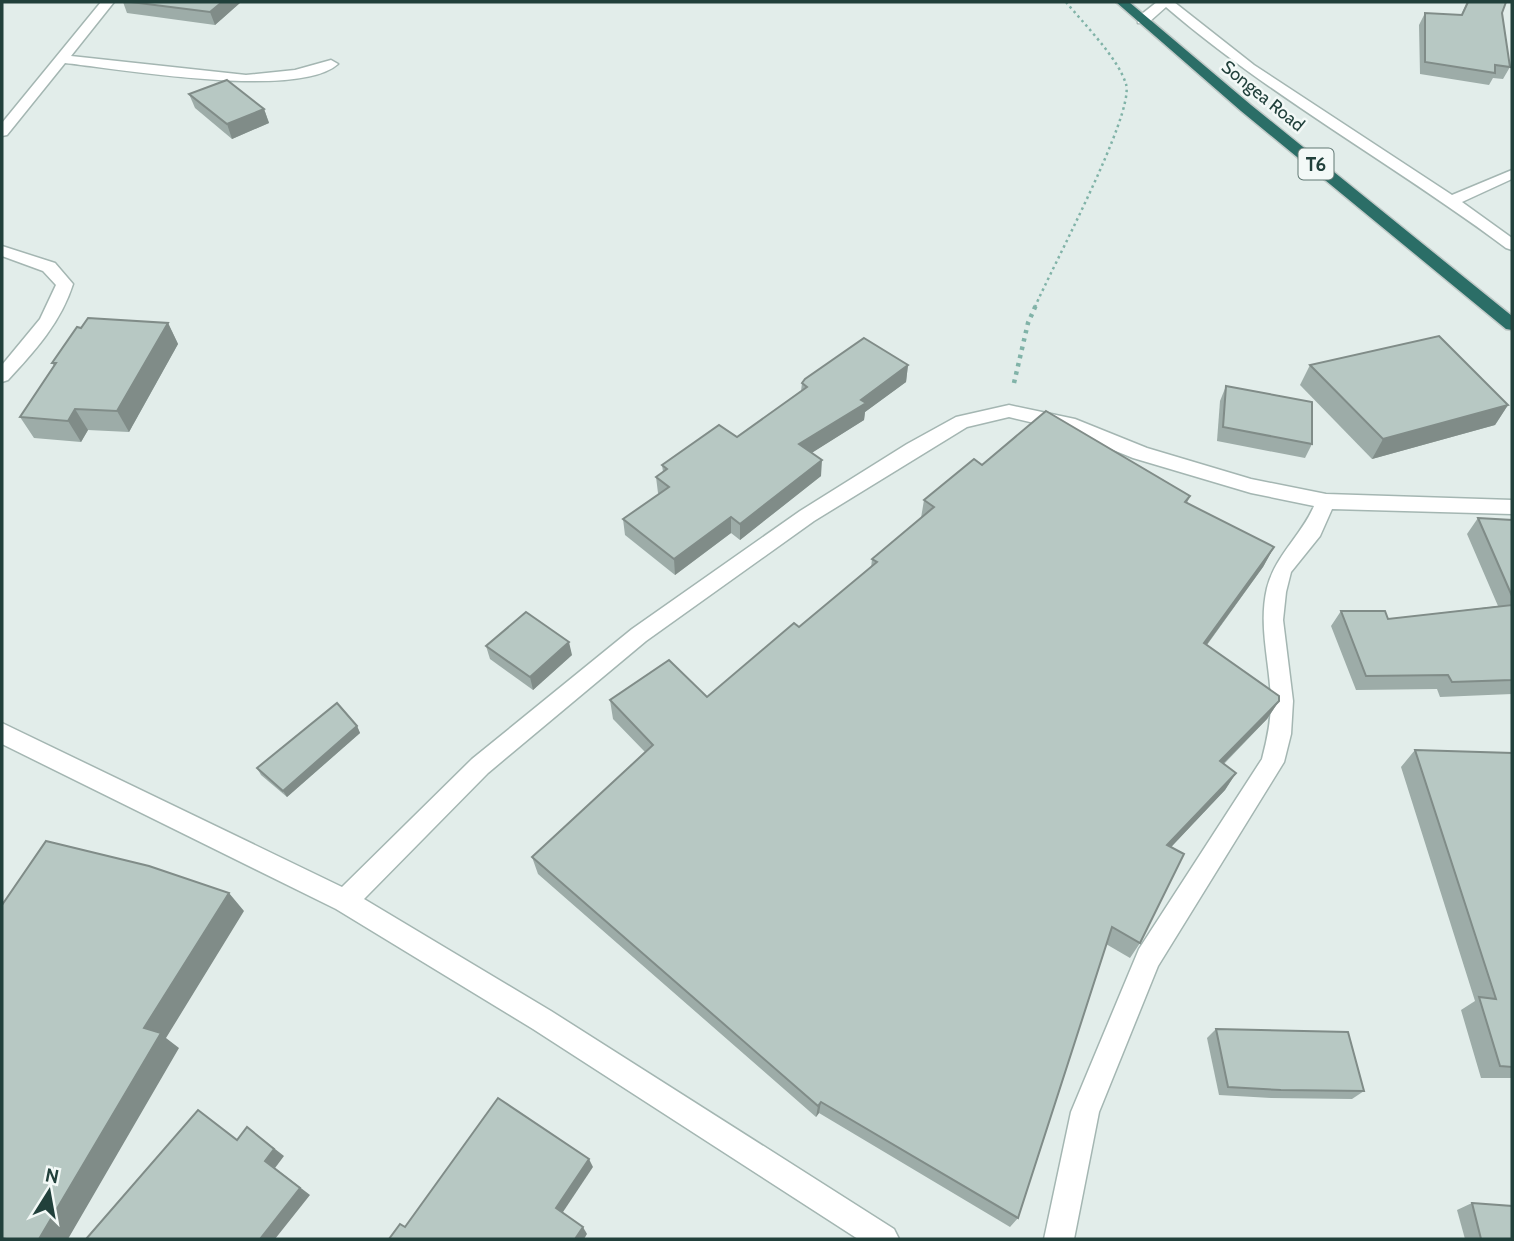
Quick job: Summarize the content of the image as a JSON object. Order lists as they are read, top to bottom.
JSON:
{
  "streets": {
    "highway": ["Songea Road", "T6"]
  },
  "north": "top"
}
